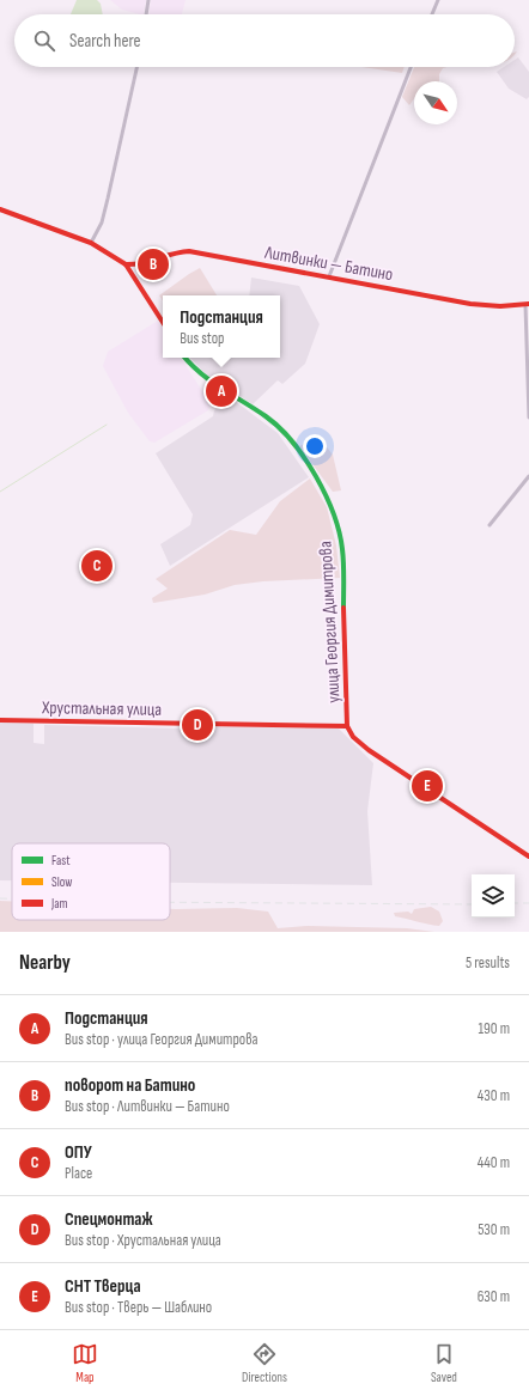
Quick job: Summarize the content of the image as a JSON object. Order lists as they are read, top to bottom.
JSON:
{
  "streets": {
    "street": ["Литвинки — Батино", "улица Георгия Димитрова", "Хрустальная улица"]
  },
  "crossings": [
    ["улица Георгия Димитрова", "Хрустальная улица"]
  ],
  "legend": ["Fast", "Slow", "Jam"],
  "north": "bottom right",
  "page": {
    "search": "Search here",
    "pins": [
      "B",
      "A",
      "C",
      "D",
      "E"
    ],
    "popup": ["Подстанция", "Bus stop"],
    "heading": ["Nearby", "5 results"],
    "list": [
      {
        "mark": "A",
        "name": "Подстанция",
        "note": "Bus stop · улица Георгия Димитрова",
        "value": "190 m"
      },
      {
        "mark": "B",
        "name": "поворот на Батино",
        "note": "Bus stop · Литвинки — Батино",
        "value": "430 m"
      },
      {
        "mark": "C",
        "name": "ОПУ",
        "note": "Place",
        "value": "440 m"
      },
      {
        "mark": "D",
        "name": "Спецмонтаж",
        "note": "Bus stop · Хрустальная улица",
        "value": "530 m"
      },
      {
        "mark": "E",
        "name": "СНТ Тверца",
        "note": "Bus stop · Тверь — Шаблино",
        "value": "630 m"
      }
    ],
    "nav": ["Map", "Directions", "Saved"]
  }
}
